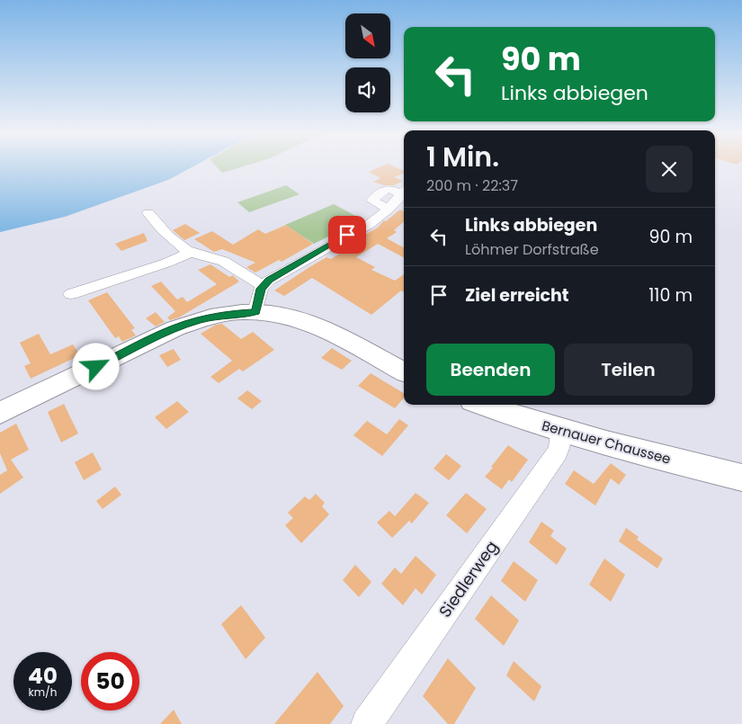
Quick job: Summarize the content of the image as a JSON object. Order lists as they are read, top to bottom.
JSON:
{
  "streets": {
    "main road": ["Bernauer Chaussee"],
    "street": ["Siedlerweg"]
  },
  "crossings": [
    ["Bernauer Chaussee", "Siedlerweg"]
  ],
  "north": "bottom right",
  "page": {
    "turn": ["90 m", "Links abbiegen"],
    "heading": ["1 Min.", "200 m · 22:37"],
    "list": [
      {
        "name": "Links abbiegen",
        "note": "Löhmer Dorfstraße",
        "value": "90 m"
      },
      {
        "name": "Ziel erreicht",
        "value": "110 m"
      }
    ],
    "buttons": ["Beenden", "Teilen"],
    "speed": "40 km/h",
    "limit": "50"
  }
}
